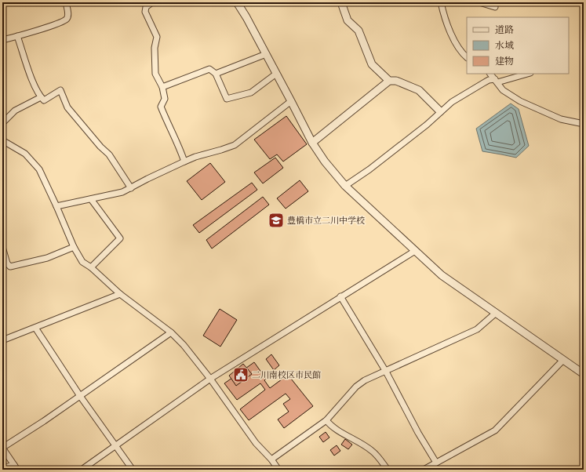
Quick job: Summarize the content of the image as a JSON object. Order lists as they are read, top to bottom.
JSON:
{
  "places": {
    "school or university": ["豊橋市立二川中学校"],
    "public building": ["二川南校区市民館"]
  },
  "legend": ["道路", "水域", "建物"]
}
